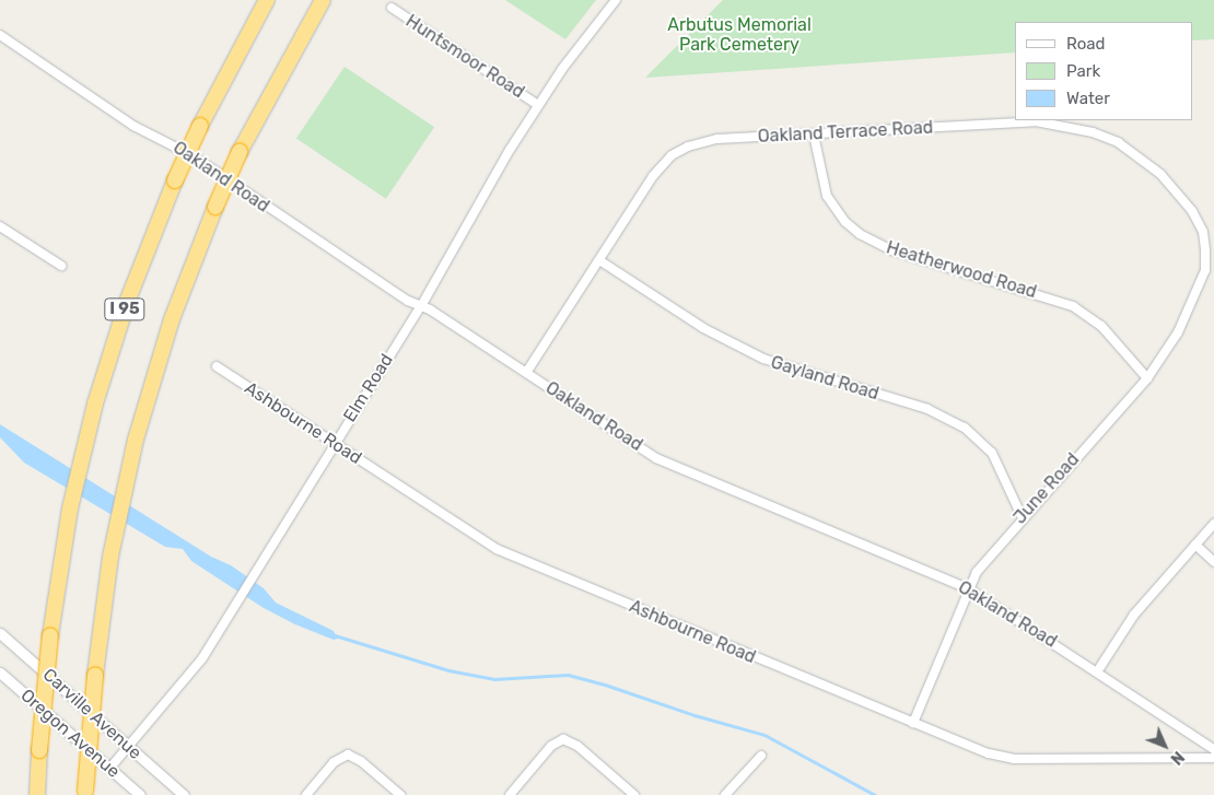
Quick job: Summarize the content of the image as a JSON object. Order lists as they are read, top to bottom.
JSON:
{
  "streets": {
    "highway": ["I 95"],
    "street": [
      "Huntsmoor Road",
      "Oakland Terrace Road",
      "Oakland Road",
      "Heatherwood Road",
      "Gayland Road",
      "Elm Road",
      "Ashbourne Road",
      "June Road",
      "Carville Avenue",
      "Oregon Avenue"
    ]
  },
  "crossings": [
    ["Huntsmoor Road", "Elm Road"],
    ["Oakland Terrace Road", "Oakland Road"],
    ["Oakland Terrace Road", "Heatherwood Road"],
    ["Oakland Terrace Road", "Gayland Road"],
    ["Oakland Terrace Road", "June Road"],
    ["Oakland Road", "Elm Road"],
    ["Oakland Road", "June Road"],
    ["Heatherwood Road", "June Road"],
    ["Gayland Road", "June Road"],
    ["Elm Road", "Ashbourne Road"],
    ["Elm Road", "Carville Avenue"],
    ["Elm Road", "Oregon Avenue"],
    ["Ashbourne Road", "June Road"]
  ],
  "parks": ["Arbutus Memorial Park Cemetery"],
  "legend": ["Road", "Park", "Water"],
  "north": "bottom right"
}
